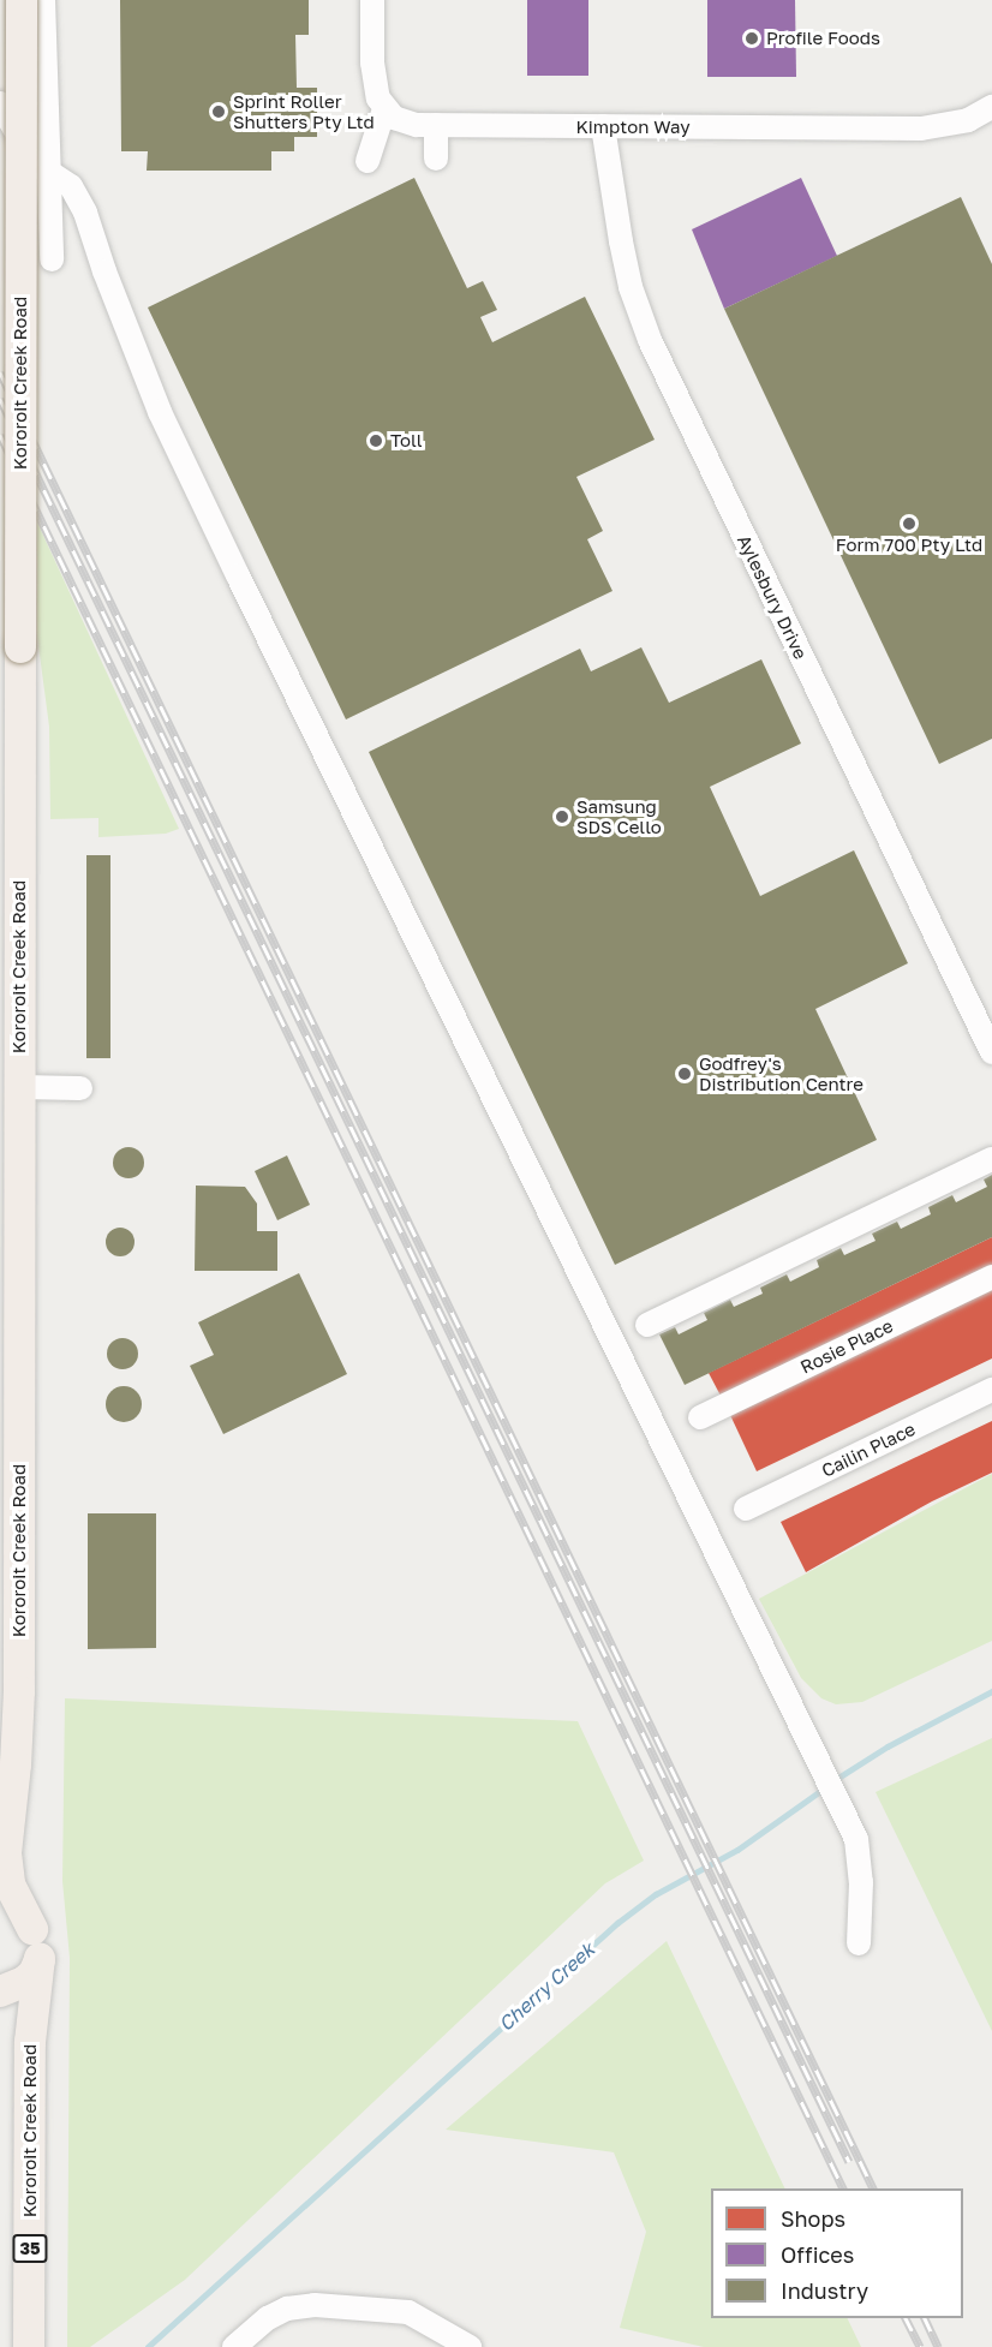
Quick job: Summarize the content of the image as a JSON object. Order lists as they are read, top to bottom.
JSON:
{
  "streets": {
    "main road": ["Kororoit Creek Road", "35"],
    "street": [
      "Kimpton Way",
      "Aylesbury Drive",
      "Rosie Place",
      "Cailin Place"
    ]
  },
  "crossings": [
    ["Kimpton Way", "Aylesbury Drive"],
    ["Kororoit Creek Road", "35"]
  ],
  "water": ["Cherry Creek"],
  "places": [
    "Profile Foods",
    "Sprint Roller Shutters Pty Ltd",
    "Toll",
    "Form 700 Pty Ltd",
    "Samsung SDS Cello",
    "Godfrey's Distribution Centre"
  ],
  "legend": ["Shops", "Offices", "Industry"]
}
